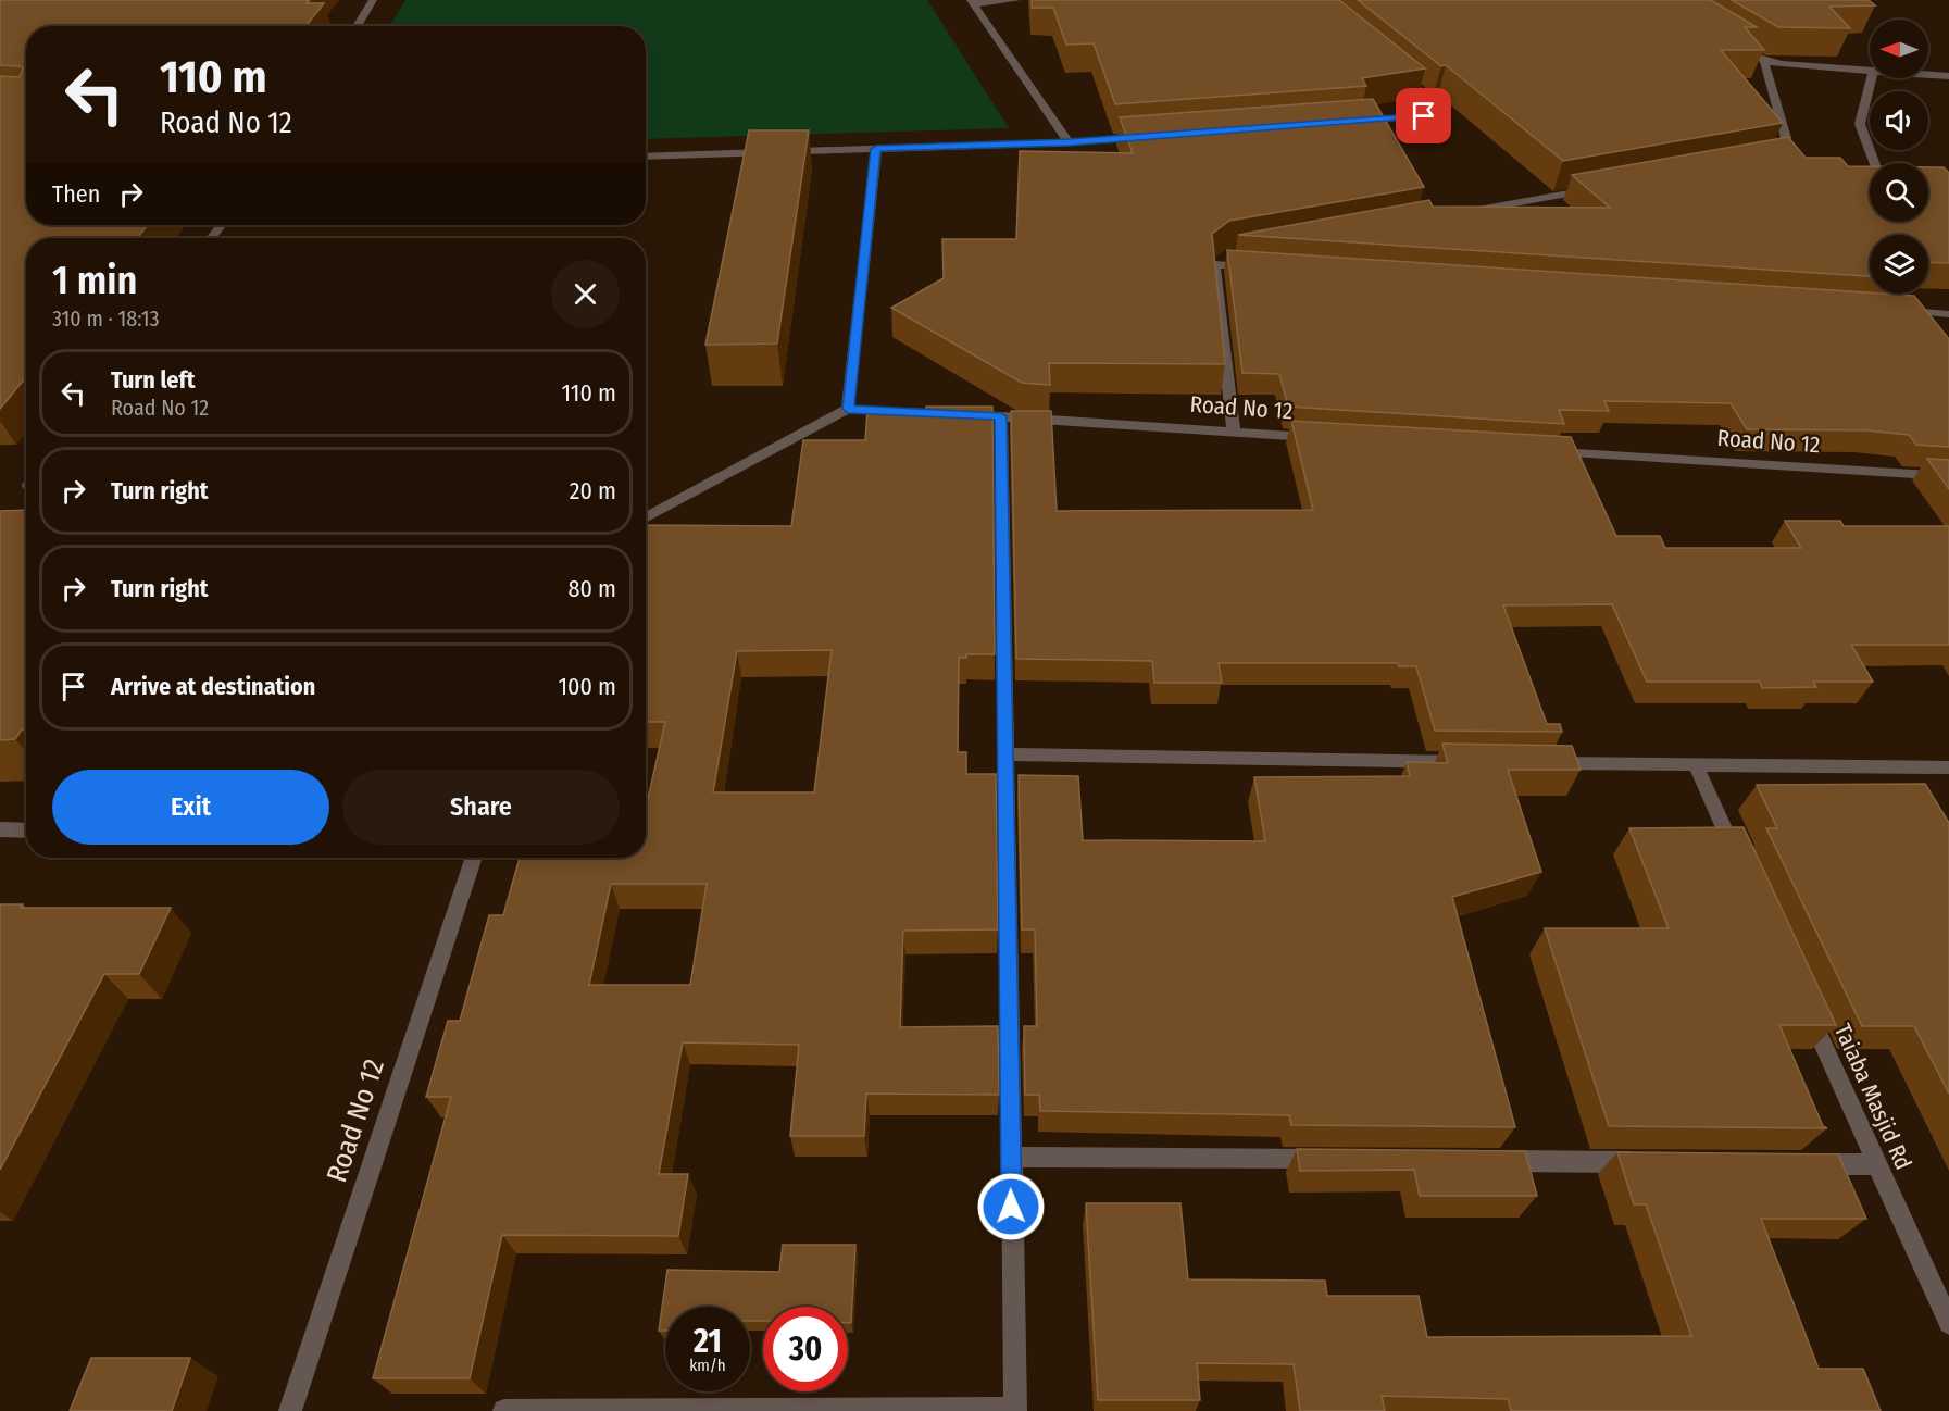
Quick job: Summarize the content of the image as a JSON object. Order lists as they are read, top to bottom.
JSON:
{
  "streets": {
    "street": ["Road No 12", "Taiaba Masjid Rd"]
  },
  "north": "left",
  "page": {
    "turn": ["110 m", "Road No 12"],
    "then": "Then",
    "heading": ["1 min", "310 m · 18:13"],
    "list": [
      {
        "name": "Turn left",
        "note": "Road No 12",
        "value": "110 m"
      },
      {
        "name": "Turn right",
        "value": "20 m"
      },
      {
        "name": "Turn right",
        "value": "80 m"
      },
      {
        "name": "Arrive at destination",
        "value": "100 m"
      }
    ],
    "buttons": ["Exit", "Share"],
    "speed": "21 km/h",
    "limit": "30"
  }
}
